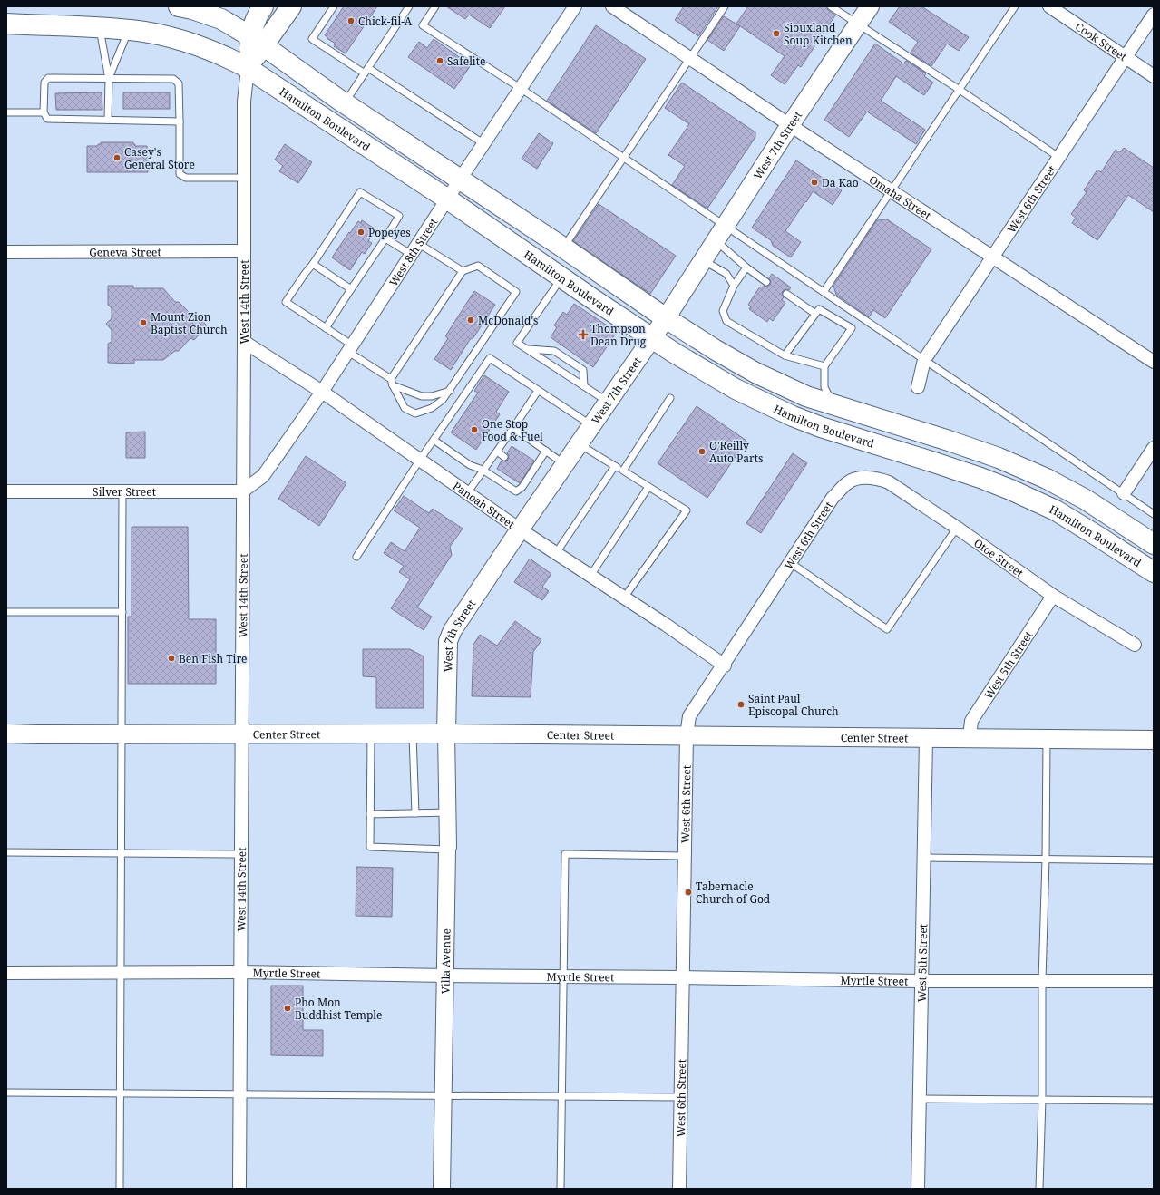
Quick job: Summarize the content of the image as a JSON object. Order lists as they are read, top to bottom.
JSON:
{
  "streets": {
    "main road": ["Hamilton Boulevard", "West 7th Street", "Center Street"],
    "street": [
      "Cook Street",
      "Omaha Street",
      "West 6th Street",
      "Geneva Street",
      "West 8th Street",
      "West 14th Street",
      "Silver Street",
      "Panoah Street",
      "Otoe Street",
      "West 5th Street",
      "Villa Avenue",
      "Myrtle Street"
    ]
  },
  "crossings": [
    ["Cook Street", "West 6th Street"],
    ["Hamilton Boulevard", "West 7th Street"],
    ["Hamilton Boulevard", "West 8th Street"],
    ["Hamilton Boulevard", "West 14th Street"],
    ["West 7th Street", "Omaha Street"],
    ["West 7th Street", "Panoah Street"],
    ["West 7th Street", "Center Street"],
    ["West 7th Street", "Villa Avenue"],
    ["Omaha Street", "West 6th Street"],
    ["West 6th Street", "Panoah Street"],
    ["West 6th Street", "Otoe Street"],
    ["West 6th Street", "Center Street"],
    ["West 6th Street", "Myrtle Street"],
    ["Geneva Street", "West 14th Street"],
    ["West 8th Street", "West 14th Street"],
    ["West 8th Street", "Silver Street"],
    ["West 8th Street", "Panoah Street"],
    ["West 14th Street", "Silver Street"],
    ["West 14th Street", "Panoah Street"],
    ["West 14th Street", "Center Street"],
    ["West 14th Street", "Myrtle Street"],
    ["Otoe Street", "West 5th Street"],
    ["West 5th Street", "Center Street"],
    ["West 5th Street", "Myrtle Street"],
    ["Center Street", "Villa Avenue"],
    ["Villa Avenue", "Myrtle Street"]
  ],
  "places": {
    "other": [
      "Chick-fil-A",
      "Siouxland Soup Kitchen",
      "Safelite",
      "Casey's General Store",
      "Da Kao",
      "Popeyes",
      "McDonald's",
      "Mount Zion Baptist Church",
      "One Stop Food & Fuel",
      "O'Reilly Auto Parts",
      "Ben Fish Tire",
      "Saint Paul Episcopal Church",
      "Tabernacle Church of God",
      "Pho Mon Buddhist Temple"
    ],
    "health": ["Thompson Dean Drug"]
  }
}
